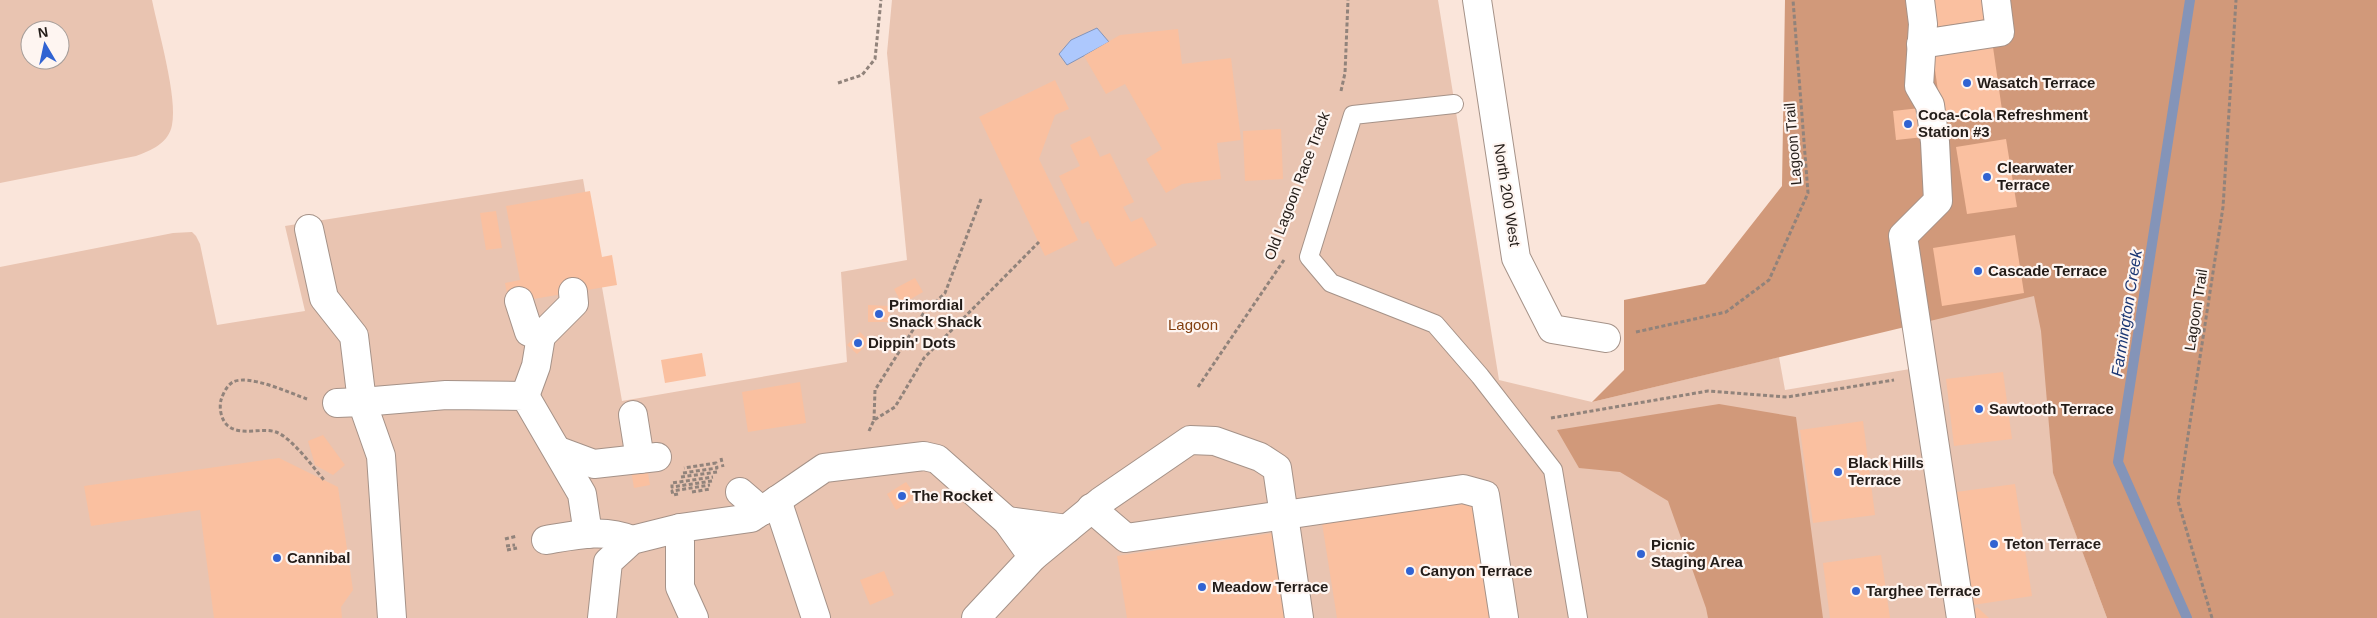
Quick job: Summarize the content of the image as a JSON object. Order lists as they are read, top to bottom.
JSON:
{
  "streets": {
    "street": ["North 200 West"],
    "path": ["Lagoon Trail", "Old Lagoon Race Track"]
  },
  "crossings": [
    ["Lagoon Trail", "North 200 West"]
  ],
  "water": ["Farmington Creek"],
  "parks": ["Lagoon"],
  "places": [
    "Wasatch Terrace",
    "Coca-Cola Refreshment Station #3",
    "Clearwater Terrace",
    "Cascade Terrace",
    "Primordial Snack Shack",
    "Dippin' Dots",
    "Sawtooth Terrace",
    "Black Hills Terrace",
    "The Rocket",
    "Teton Terrace",
    "Picnic Staging Area",
    "Cannibal",
    "Canyon Terrace",
    "Meadow Terrace",
    "Targhee Terrace"
  ],
  "north": "top"
}
